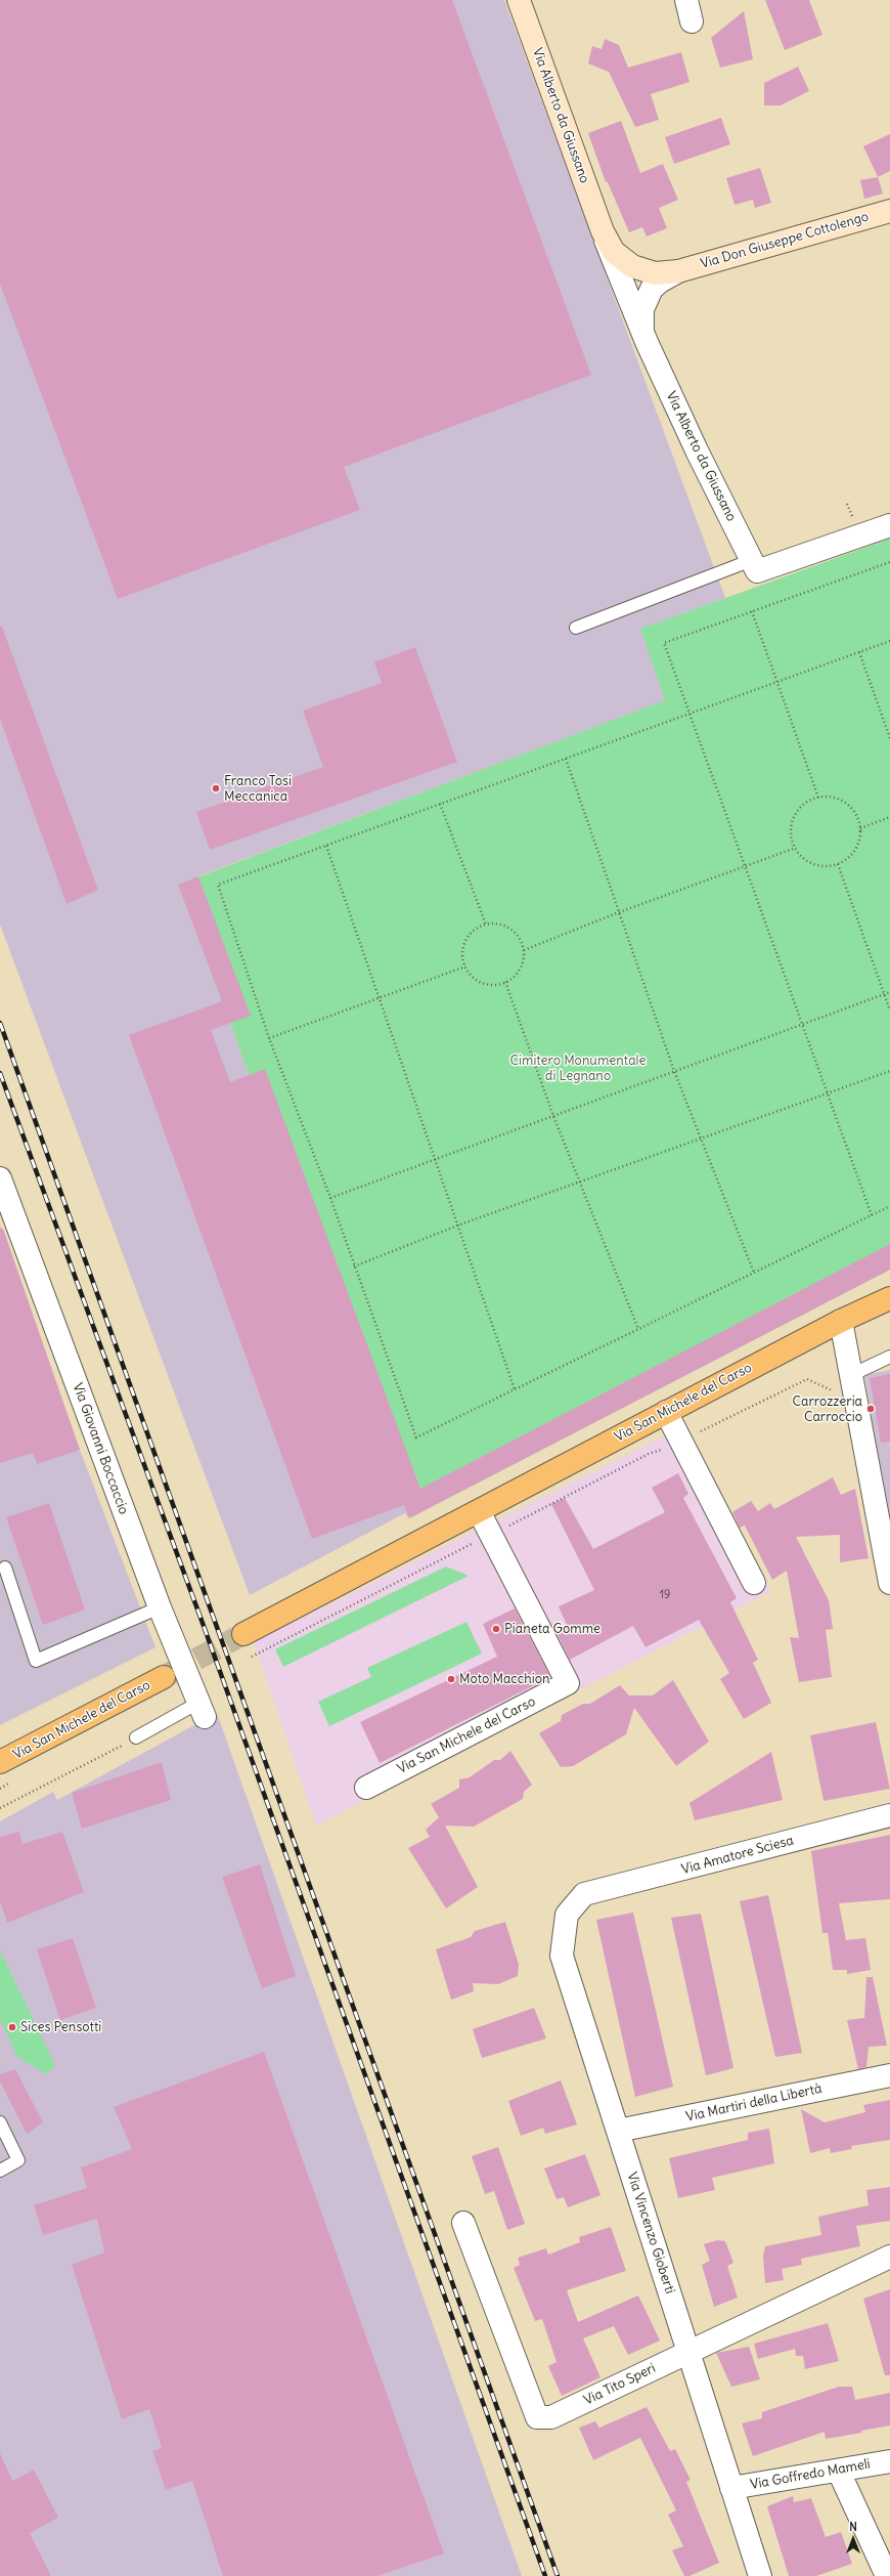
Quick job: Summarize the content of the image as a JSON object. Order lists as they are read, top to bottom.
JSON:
{
  "streets": {
    "main road": ["Via San Michele del Carso"],
    "street": [
      "Via Alberto da Giussano",
      "Via Don Giuseppe Cottolengo",
      "Via Giovanni Boccaccio",
      "Via Amatore Sciesa",
      "Via Martiri della Libertà",
      "Via Vincenzo Gioberti",
      "Via Tito Speri",
      "Via Goffredo Mameli"
    ]
  },
  "crossings": [
    ["Via Alberto da Giussano", "Via Don Giuseppe Cottolengo"],
    ["Via Amatore Sciesa", "Via Vincenzo Gioberti"],
    ["Via Martiri della Libertà", "Via Vincenzo Gioberti"],
    ["Via Vincenzo Gioberti", "Via Tito Speri"],
    ["Via Vincenzo Gioberti", "Via Goffredo Mameli"]
  ],
  "parks": ["Cimitero Monumentale di Legnano"],
  "places": [
    "Franco Tosi Meccanica",
    "Carrozzeria Carroccio",
    "Pianeta Gomme",
    "Moto Macchion",
    "Sices Pensotti"
  ],
  "house_numbers": ["19"],
  "north": "top"
}
